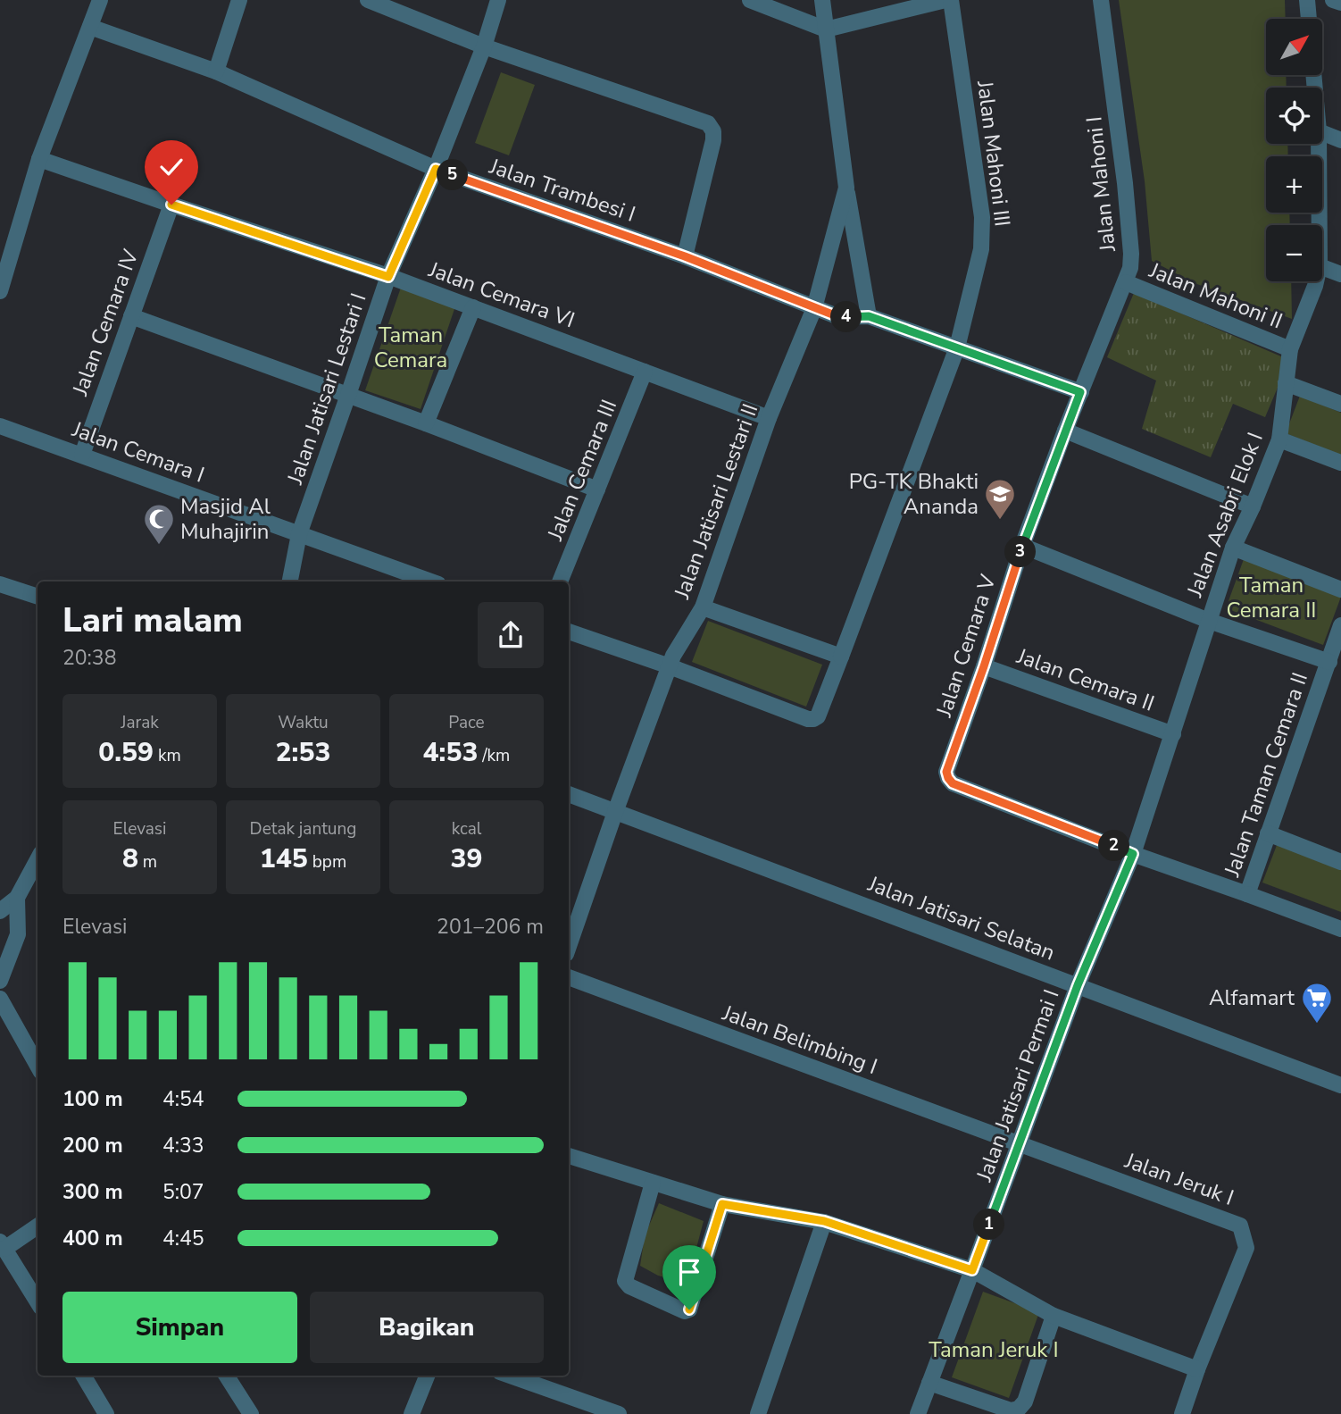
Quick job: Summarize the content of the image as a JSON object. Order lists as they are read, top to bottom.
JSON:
{
  "streets": {
    "street": [
      "Jalan Mahoni III",
      "Jalan Mahoni I",
      "Jalan Trambesi I",
      "Jalan Cemara VI",
      "Jalan Mahoni II",
      "Jalan Cemara IV",
      "Jalan Jatisari Lestari I",
      "Jalan Cemara I",
      "Jalan Cemara III",
      "Jalan Jatisari Lestari II",
      "Jalan Asabri Elok I",
      "Jalan Cemara V",
      "Jalan Cemara II",
      "Jalan Taman Cemara II",
      "Jalan Jatisari Selatan",
      "Jalan Belimbing I",
      "Jalan Jatisari Permai I",
      "Jalan Jeruk I"
    ]
  },
  "crossings": [
    ["Jalan Mahoni I", "Jalan Mahoni II"],
    ["Jalan Mahoni I", "Jalan Cemara V"],
    ["Jalan Trambesi I", "Jalan Jatisari Lestari I"],
    ["Jalan Trambesi I", "Jalan Jatisari Lestari II"],
    ["Jalan Cemara VI", "Jalan Cemara IV"],
    ["Jalan Cemara VI", "Jalan Jatisari Lestari I"],
    ["Jalan Cemara VI", "Jalan Cemara III"],
    ["Jalan Cemara VI", "Jalan Jatisari Lestari II"],
    ["Jalan Mahoni II", "Jalan Asabri Elok I"],
    ["Jalan Cemara IV", "Jalan Cemara I"],
    ["Jalan Jatisari Lestari I", "Jalan Cemara I"],
    ["Jalan Jatisari Lestari II", "Jalan Jatisari Selatan"],
    ["Jalan Asabri Elok I", "Jalan Cemara V"],
    ["Jalan Asabri Elok I", "Jalan Cemara II"],
    ["Jalan Asabri Elok I", "Jalan Taman Cemara II"],
    ["Jalan Asabri Elok I", "Jalan Jatisari Selatan"],
    ["Jalan Asabri Elok I", "Jalan Jatisari Permai I"],
    ["Jalan Cemara V", "Jalan Cemara II"],
    ["Jalan Cemara V", "Jalan Taman Cemara II"],
    ["Jalan Jatisari Selatan", "Jalan Jatisari Permai I"],
    ["Jalan Belimbing I", "Jalan Jatisari Permai I"],
    ["Jalan Belimbing I", "Jalan Jeruk I"],
    ["Jalan Jatisari Permai I", "Jalan Jeruk I"]
  ],
  "parks": ["Taman Cemara", "Taman Cemara II", "Taman Jeruk I"],
  "places": {
    "school or university": ["PG-TK Bhakti Ananda"],
    "mosque": ["Masjid Al Muhajirin"],
    "supermarket": ["Alfamart"]
  },
  "north": "top right",
  "page": {
    "map_buttons": ["+", "−"],
    "pins": [
      "5",
      "4",
      "3",
      "2",
      "1"
    ],
    "heading": ["Lari malam", "20:38"],
    "stats": [
      ["Jarak", "0.59 km"],
      ["Waktu", "2:53"],
      ["Pace", "4:53 /km"],
      ["Elevasi", "8 m"],
      ["Detak jantung", "145 bpm"],
      ["kcal", "39"]
    ],
    "chart": ["Elevasi", "201–206 m"],
    "list": [
      {
        "name": "100 m",
        "note": "4:54"
      },
      {
        "name": "200 m",
        "note": "4:33"
      },
      {
        "name": "300 m",
        "note": "5:07"
      },
      {
        "name": "400 m",
        "note": "4:45"
      }
    ],
    "buttons": ["Simpan", "Bagikan"]
  }
}
